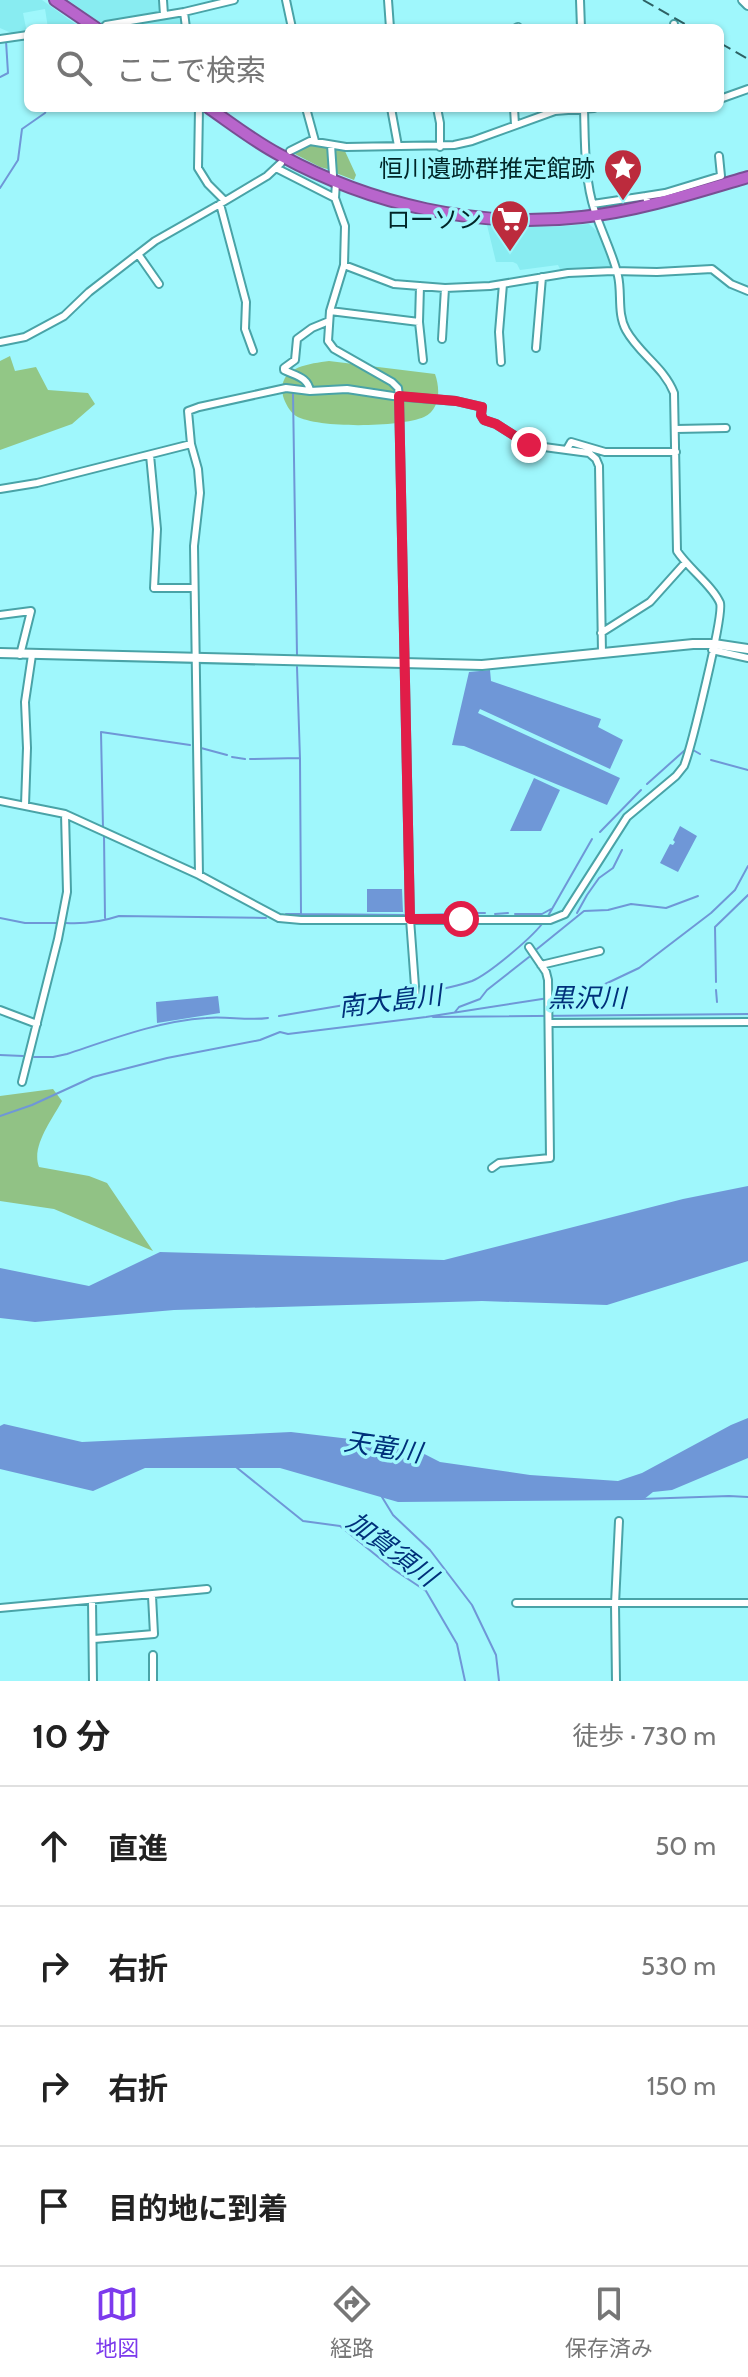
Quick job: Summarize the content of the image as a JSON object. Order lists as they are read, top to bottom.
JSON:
{
  "water": [
    "黒沢川",
    "南大島川",
    "天竜川",
    "加賀須川"
  ],
  "places": {
    "place": ["恒川遺跡群推定館跡"],
    "supermarket": ["ローソン"]
  },
  "page": {
    "search": "ここで検索",
    "heading": ["10 分", "徒歩 · 730 m"],
    "list": [
      ["直進", "50 m"],
      ["右折", "530 m"],
      ["右折", "150 m"],
      "目的地に到着"
    ],
    "nav": ["地図", "経路", "保存済み"]
  }
}
